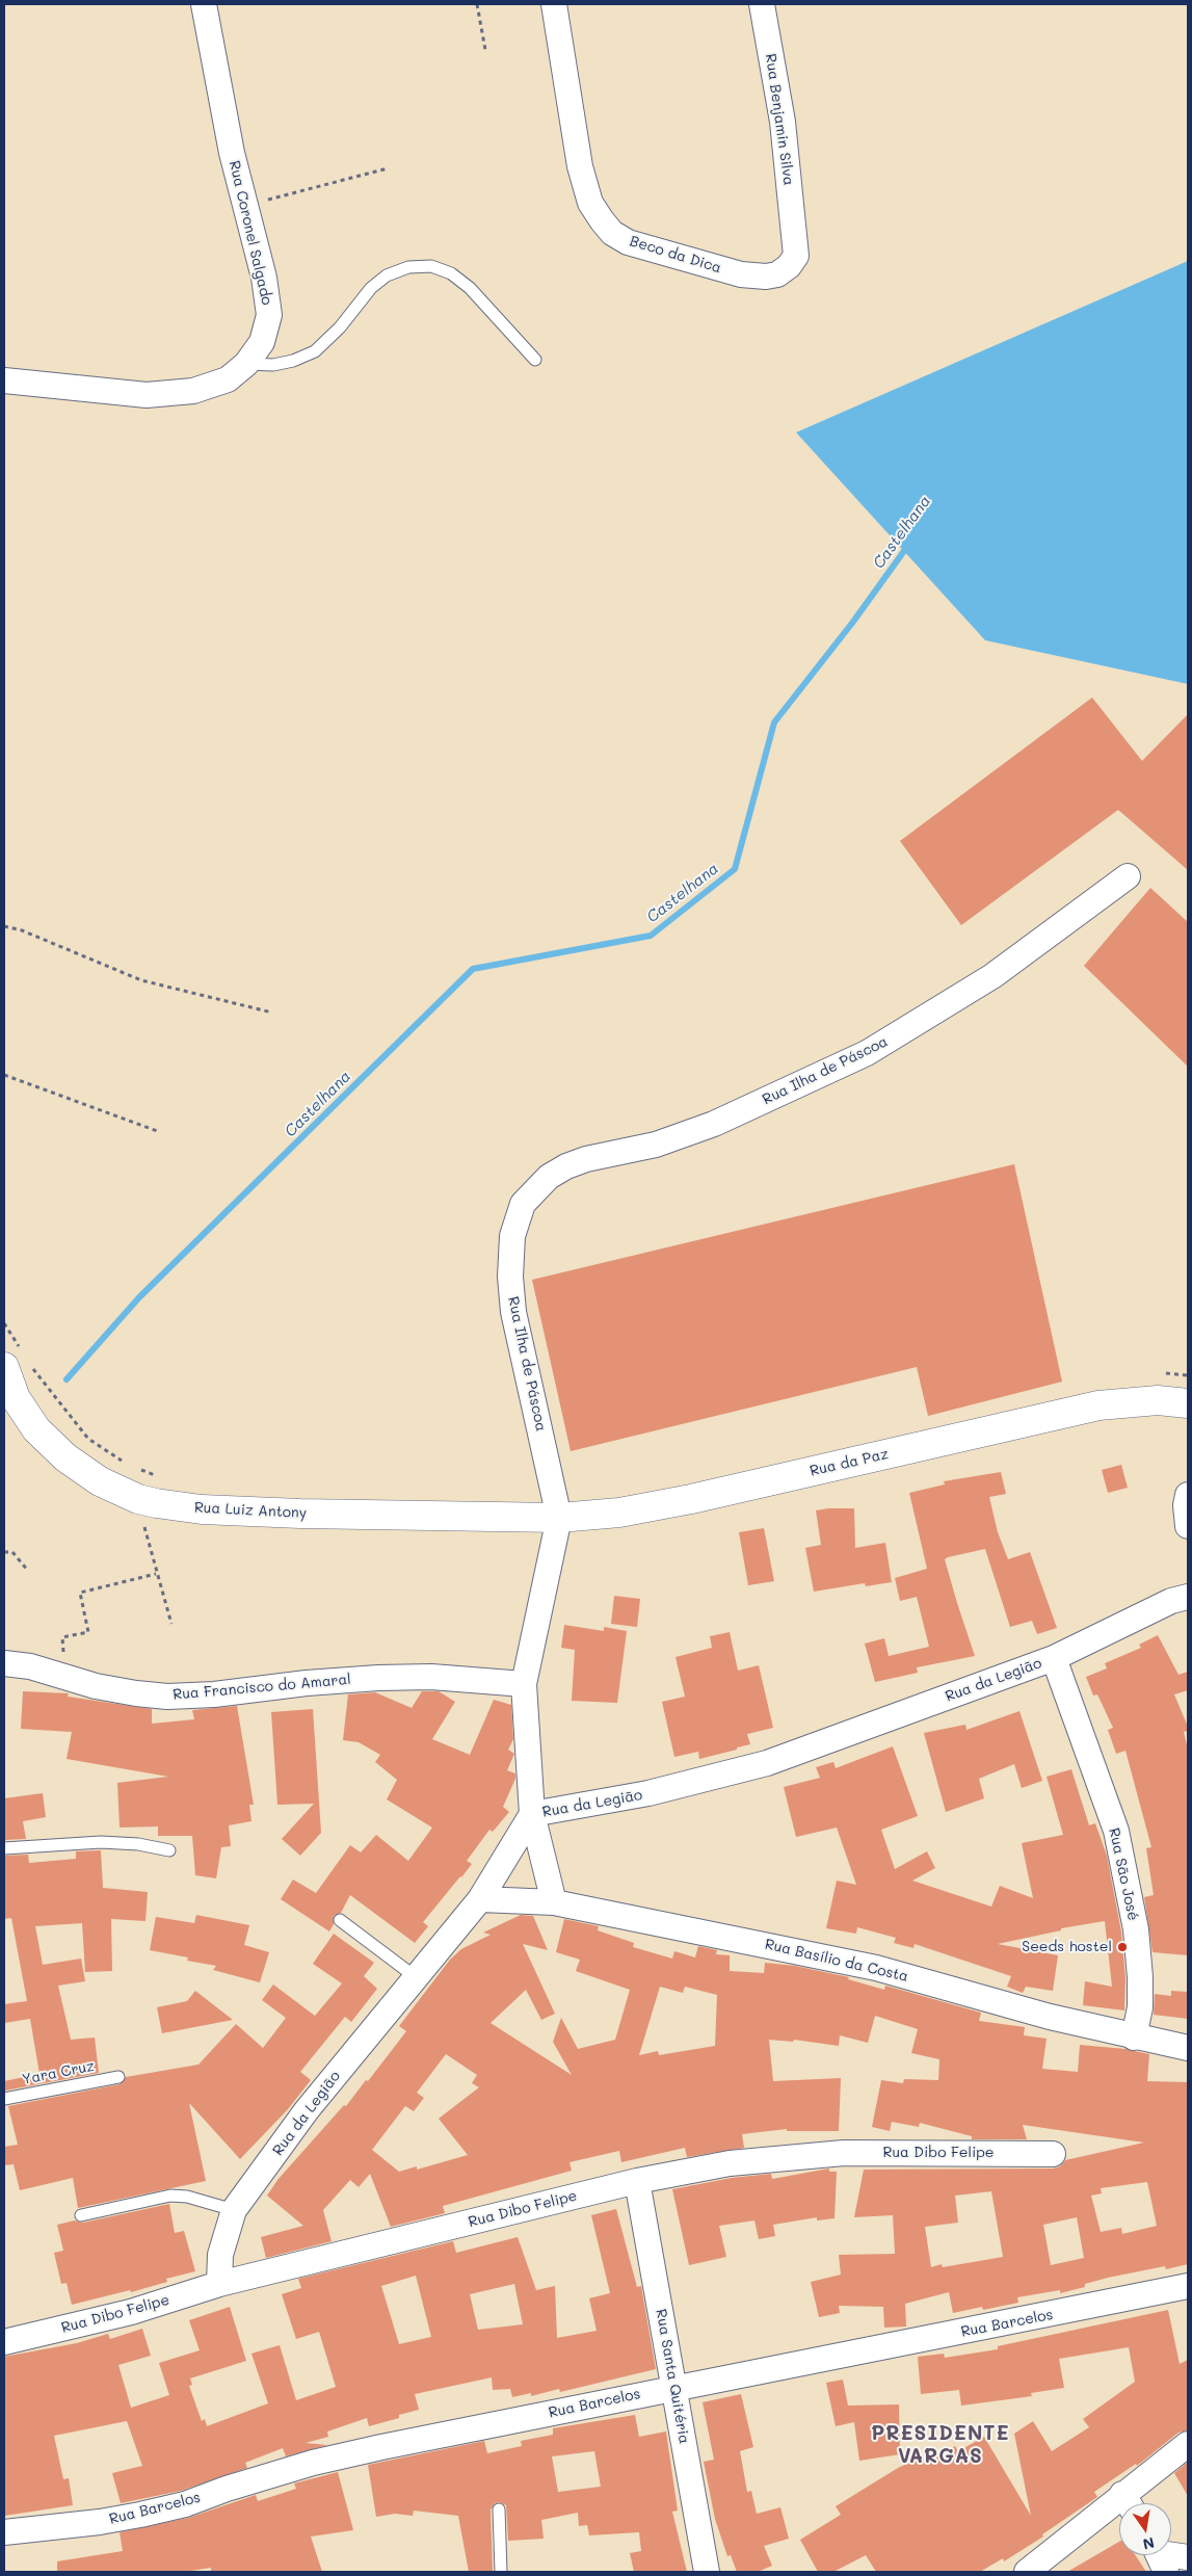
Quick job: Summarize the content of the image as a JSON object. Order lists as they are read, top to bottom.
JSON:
{
  "streets": {
    "street": [
      "Rua Benjamin Silva",
      "Rua Coronel Salgado",
      "Beco da Dica",
      "Rua Ilha de Páscoa",
      "Rua da Paz",
      "Rua Luiz Antony",
      "Rua da Legião",
      "Rua Francisco do Amaral",
      "Rua São José",
      "Rua Basílio da Costa",
      "Rua Dibo Felipe",
      "Rua Barcelos",
      "Rua Santa Quitéria"
    ],
    "lane": ["Yara Cruz"]
  },
  "crossings": [
    ["Rua Benjamin Silva", "Beco da Dica"],
    ["Rua Ilha de Páscoa", "Rua da Paz"],
    ["Rua Ilha de Páscoa", "Rua Luiz Antony"],
    ["Rua Ilha de Páscoa", "Rua da Legião"],
    ["Rua Ilha de Páscoa", "Rua Francisco do Amaral"],
    ["Rua Ilha de Páscoa", "Rua Basílio da Costa"],
    ["Rua da Paz", "Rua Luiz Antony"],
    ["Rua da Legião", "Rua São José"],
    ["Rua da Legião", "Rua Basílio da Costa"],
    ["Rua da Legião", "Rua Dibo Felipe"],
    ["Rua São José", "Rua Basílio da Costa"],
    ["Rua Dibo Felipe", "Rua Santa Quitéria"],
    ["Rua Barcelos", "Rua Santa Quitéria"]
  ],
  "districts": ["PRESIDENTE VARGAS"],
  "water": ["Castelhana"],
  "places": ["Seeds hostel"],
  "north": "bottom"
}
